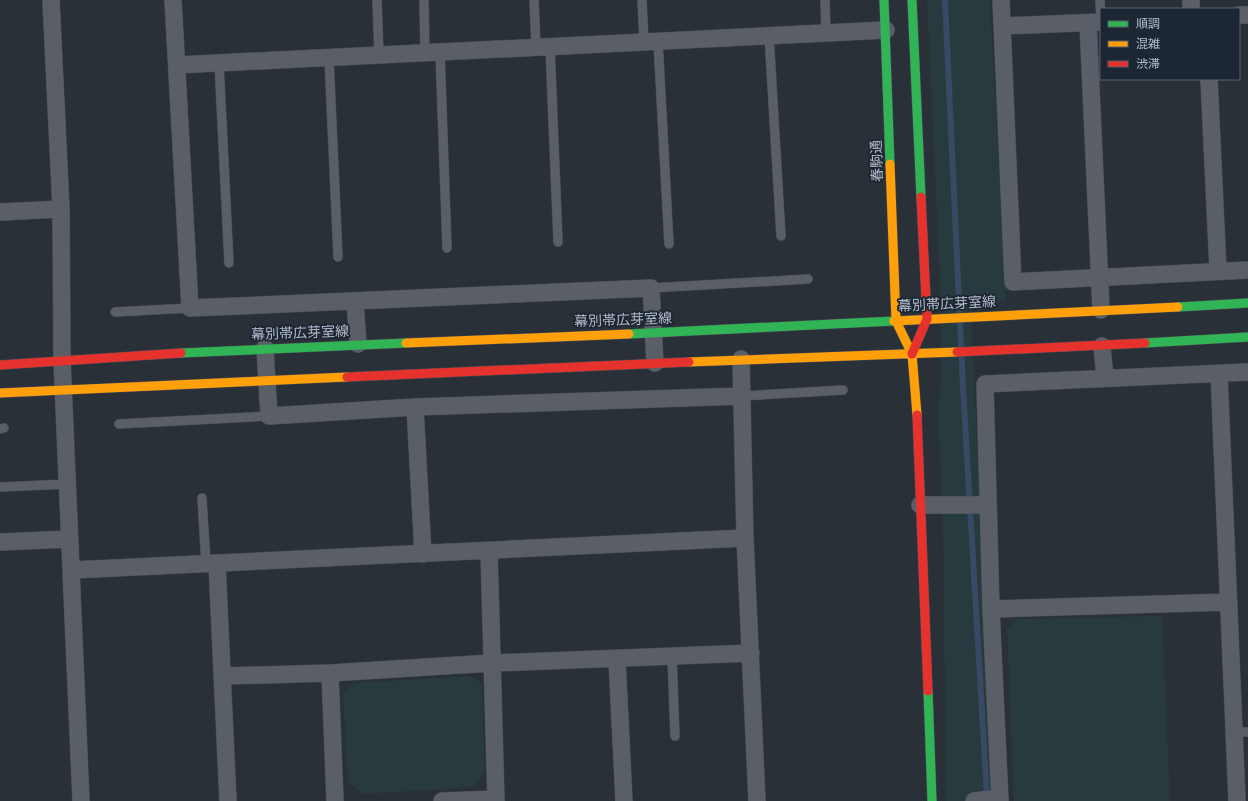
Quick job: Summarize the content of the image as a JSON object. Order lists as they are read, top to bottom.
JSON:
{
  "streets": {
    "main road": ["春駒通", "幕別帯広芽室線"]
  },
  "crossings": [
    ["春駒通", "幕別帯広芽室線"]
  ],
  "legend": ["順調", "混雑", "渋滞"]
}
